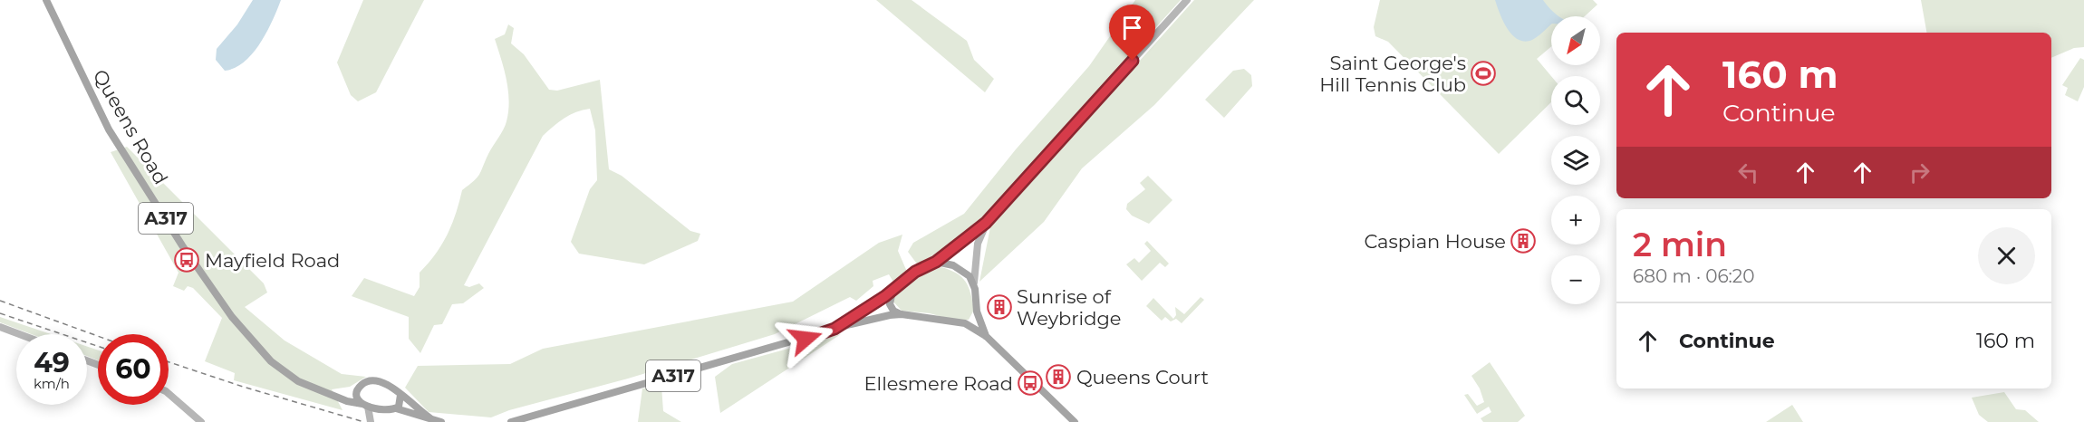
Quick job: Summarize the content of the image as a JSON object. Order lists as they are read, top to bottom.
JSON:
{
  "streets": {
    "main road": ["Queens Road", "A317"]
  },
  "places": {
    "sports": ["Saint George's Hill Tennis Club"],
    "building": ["Caspian House", "Sunrise of Weybridge", "Queens Court"],
    "bus stop": ["Mayfield Road", "Ellesmere Road"]
  },
  "north": "bottom left",
  "page": {
    "map_buttons": ["+", "−"],
    "turn": ["160 m", "Continue"],
    "heading": ["2 min", "680 m · 06:20"],
    "list": [
      {
        "name": "Continue",
        "value": "160 m"
      }
    ],
    "speed": "49 km/h",
    "limit": "60"
  }
}
